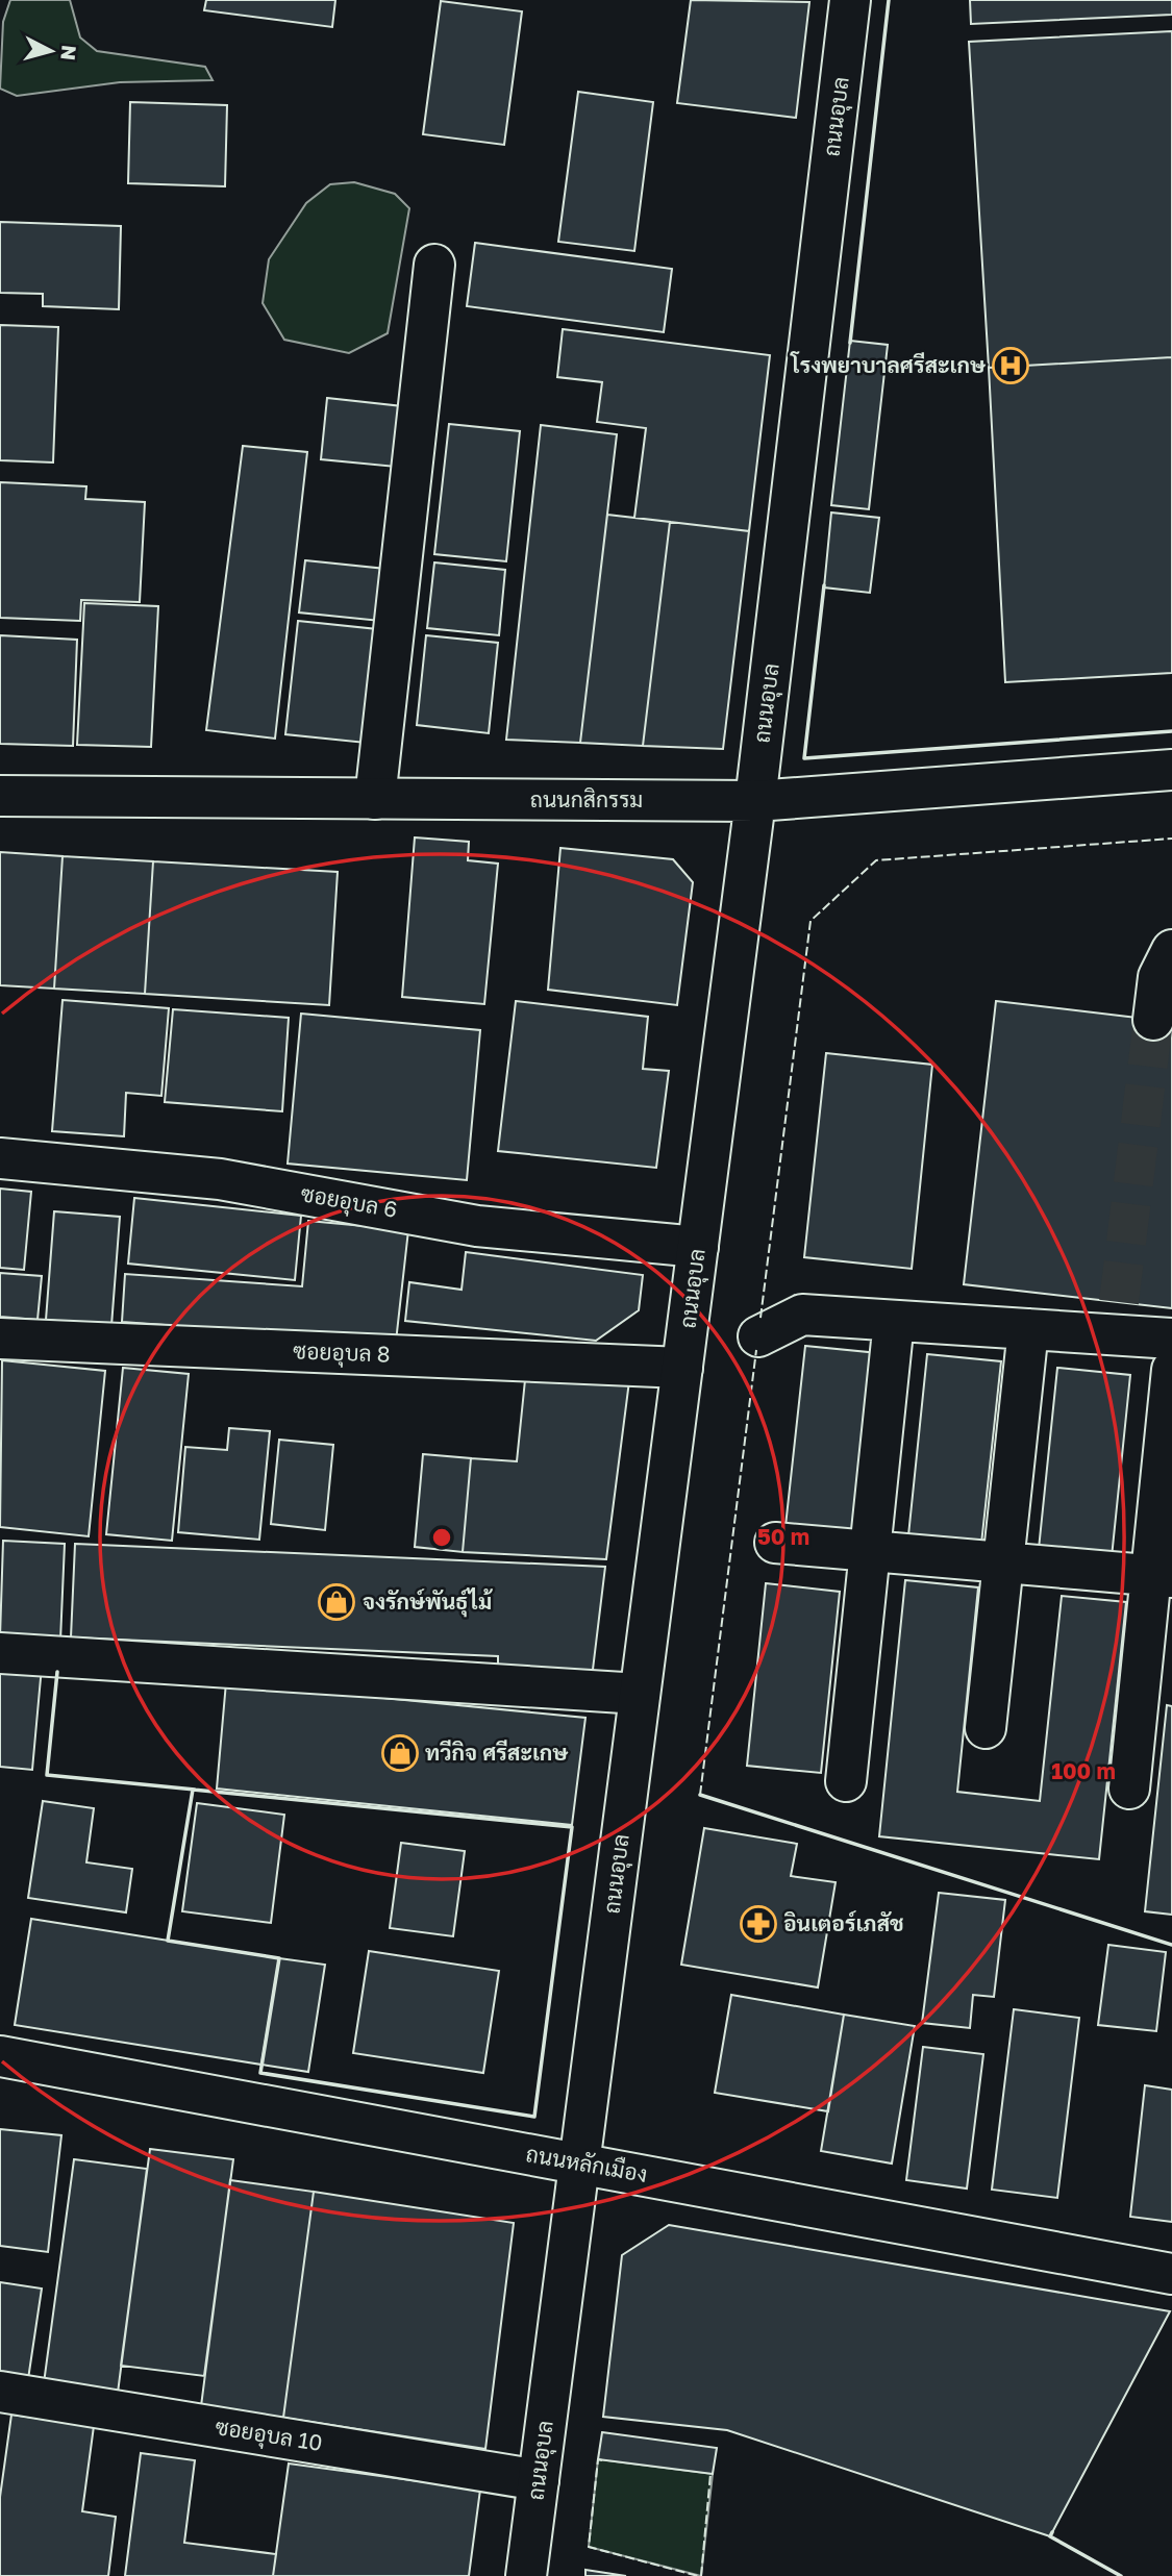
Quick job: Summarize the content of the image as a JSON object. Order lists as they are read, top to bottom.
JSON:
{
  "streets": {
    "street": [
      "ถนนอุบล",
      "ถนนกสิกรรม",
      "ซอยอุบล 6",
      "ซอยอุบล 8",
      "ถนนหลักเมือง",
      "ซอยอุบล 10"
    ]
  },
  "crossings": [
    ["ถนนอุบล", "ถนนกสิกรรม"],
    ["ถนนอุบล", "ซอยอุบล 6"],
    ["ถนนอุบล", "ซอยอุบล 8"],
    ["ถนนอุบล", "ถนนหลักเมือง"],
    ["ถนนอุบล", "ซอยอุบล 10"]
  ],
  "places": {
    "hospital": ["โรงพยาบาลศรีสะเกษ"],
    "shop": ["จงรักษ์พันธุ์ไม้", "ทวีกิจ ศรีสะเกษ"],
    "pharmacy": ["อินเตอร์เภสัช"]
  },
  "north": "right",
  "rings": ["50 m", "100 m"]
}
